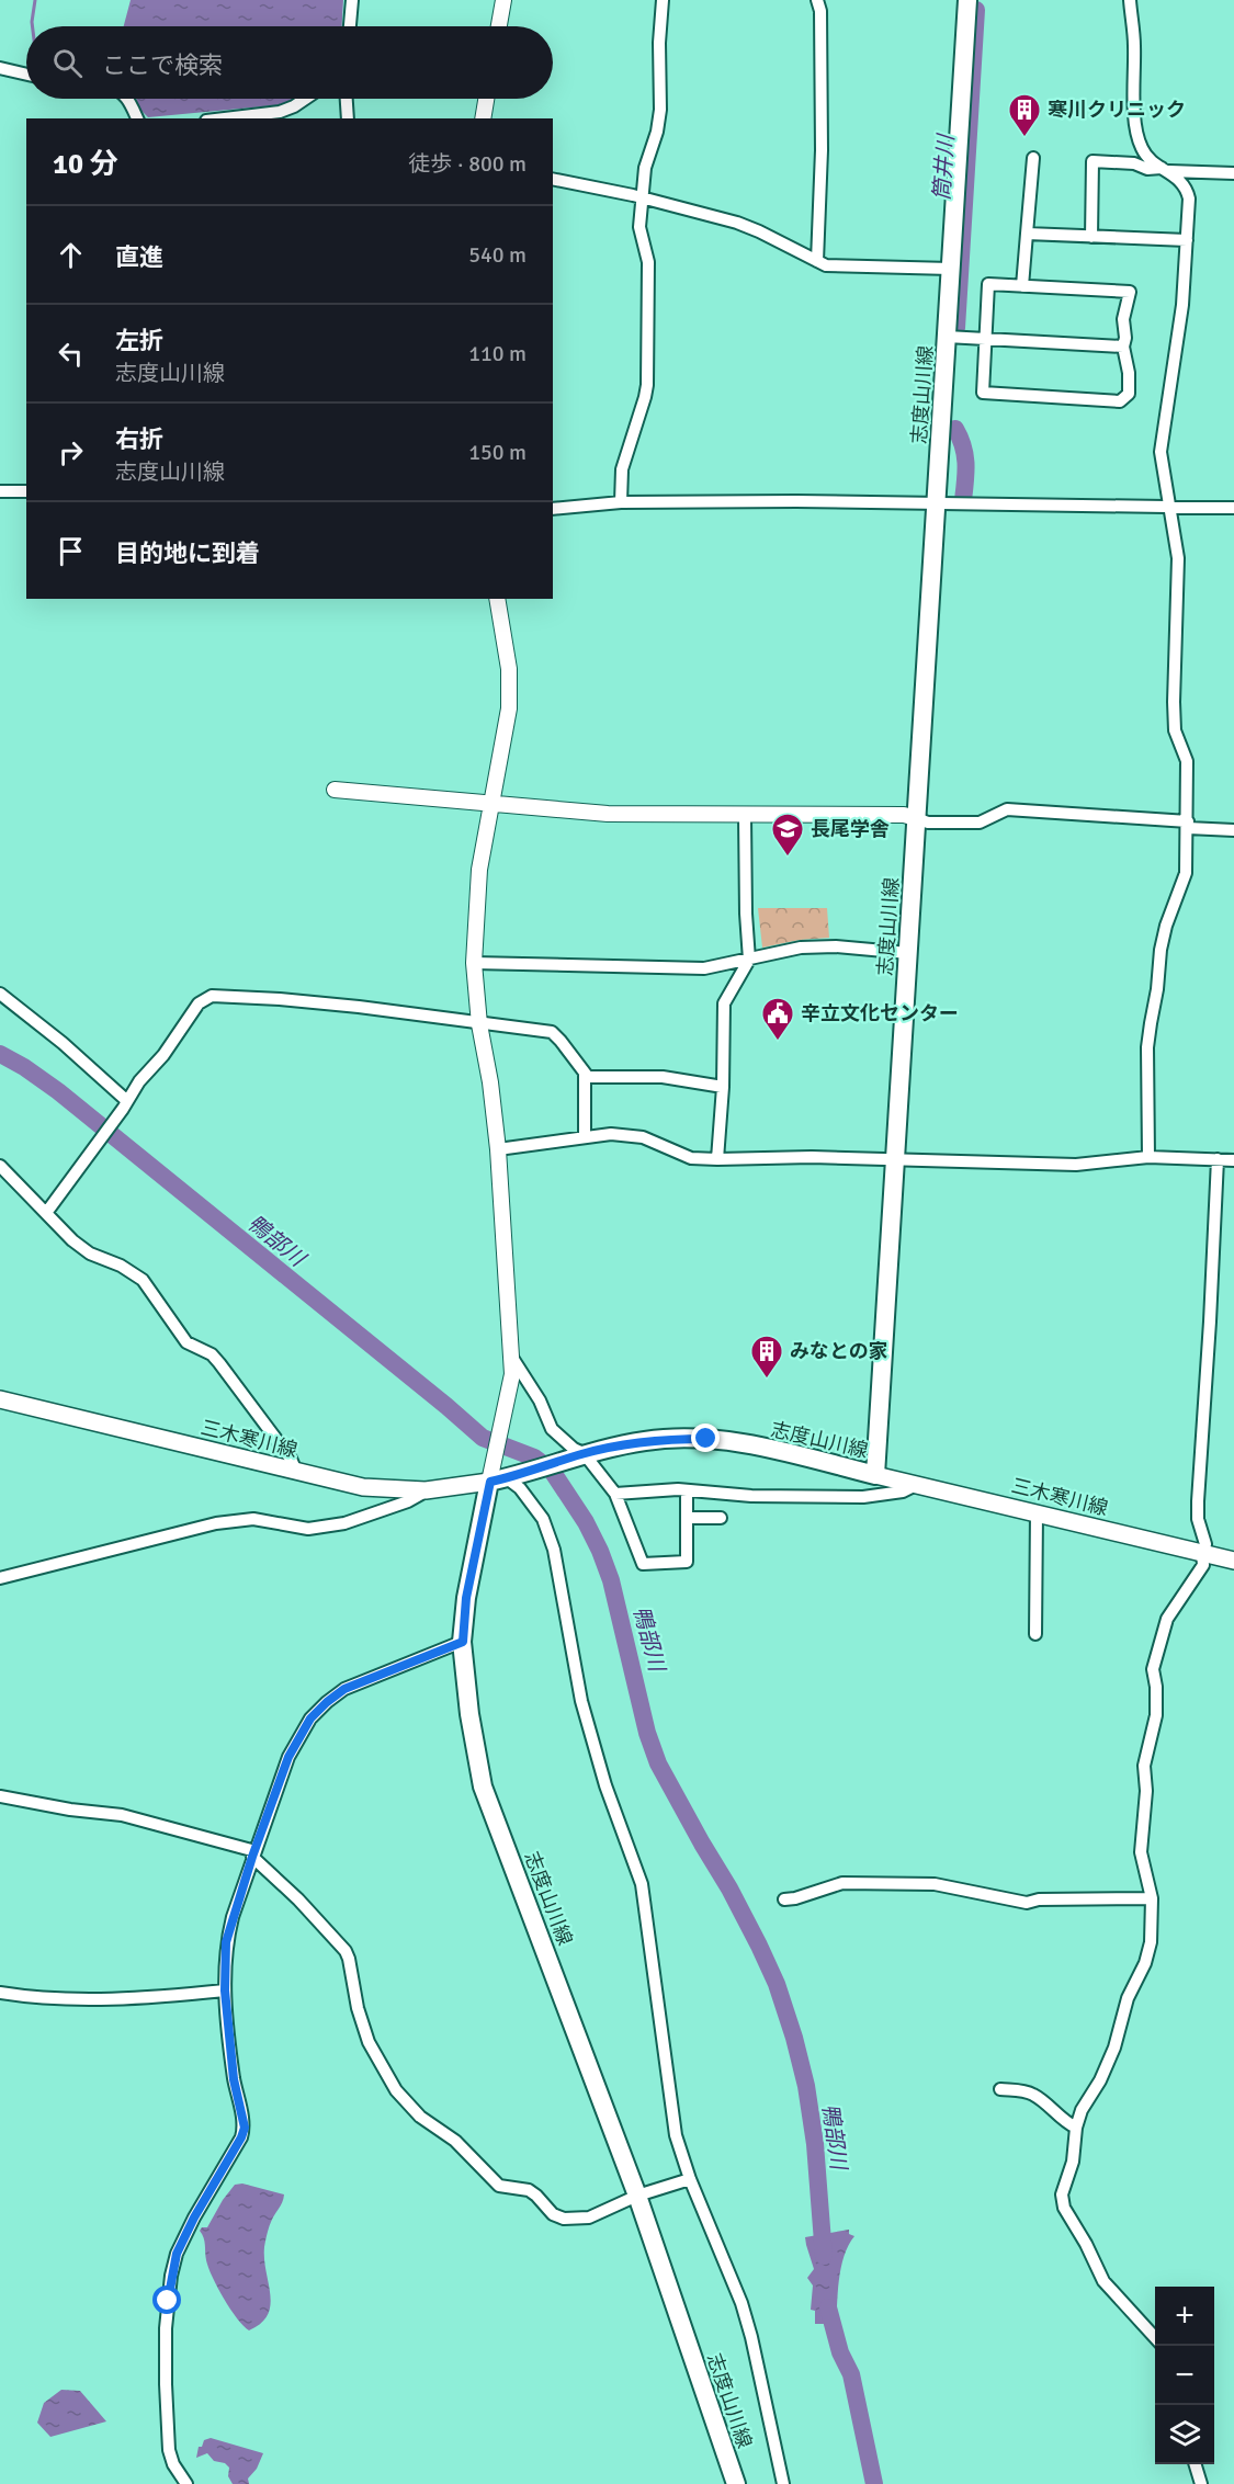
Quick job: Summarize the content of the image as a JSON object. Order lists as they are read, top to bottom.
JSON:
{
  "streets": {
    "main road": ["志度山川線", "三木寒川線"]
  },
  "crossings": [
    ["志度山川線", "三木寒川線"]
  ],
  "water": ["筒井川", "鴨部川"],
  "places": {
    "building": ["寒川クリニック", "みなとの家"],
    "school or university": ["長尾学舎"],
    "public building": ["辛立文化センター"]
  },
  "page": {
    "search": "ここで検索",
    "heading": ["10 分", "徒歩 · 800 m"],
    "list": [
      ["直進", "540 m"],
      ["左折", "志度山川線", "110 m"],
      ["右折", "志度山川線", "150 m"],
      "目的地に到着"
    ],
    "map_buttons": ["+", "−"]
  }
}
